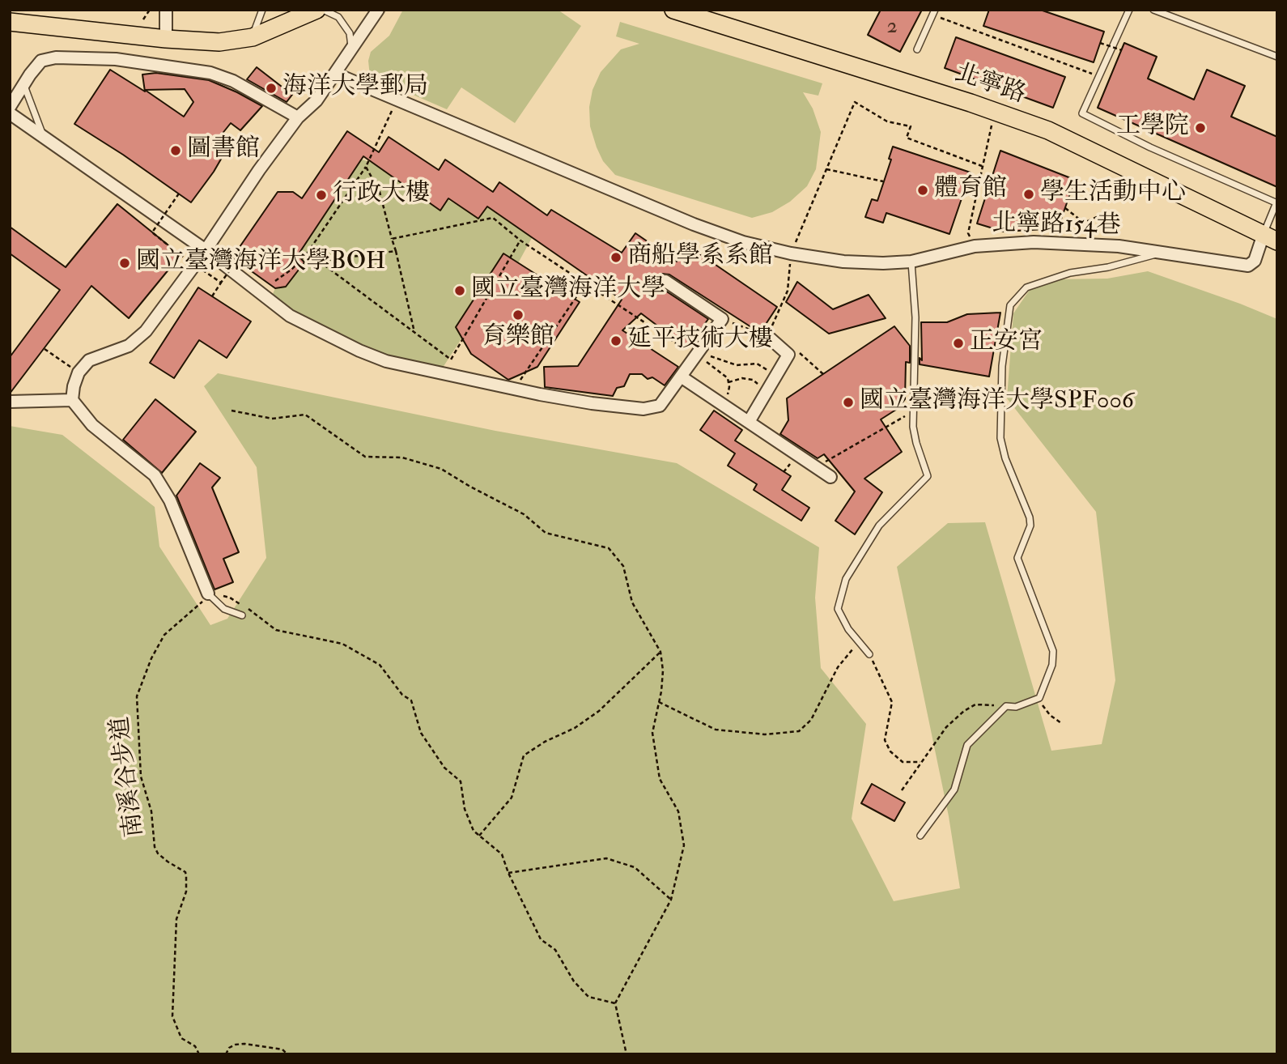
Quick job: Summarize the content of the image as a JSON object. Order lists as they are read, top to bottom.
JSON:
{
  "streets": {
    "main road": ["北寧路"],
    "street": ["北寧路154巷"],
    "path": ["南溪谷步道"]
  },
  "crossings": [
    ["北寧路", "北寧路154巷"]
  ],
  "places": [
    "海洋大學郵局",
    "工學院",
    "圖書館",
    "體育館",
    "學生活動中心",
    "行政大樓",
    "商船學系系館",
    "國立臺灣海洋大學BOH",
    "國立臺灣海洋大學",
    "育樂館",
    "延平技術大樓",
    "正安宮",
    "國立臺灣海洋大學SPF006"
  ],
  "house_numbers": ["2"]
}
